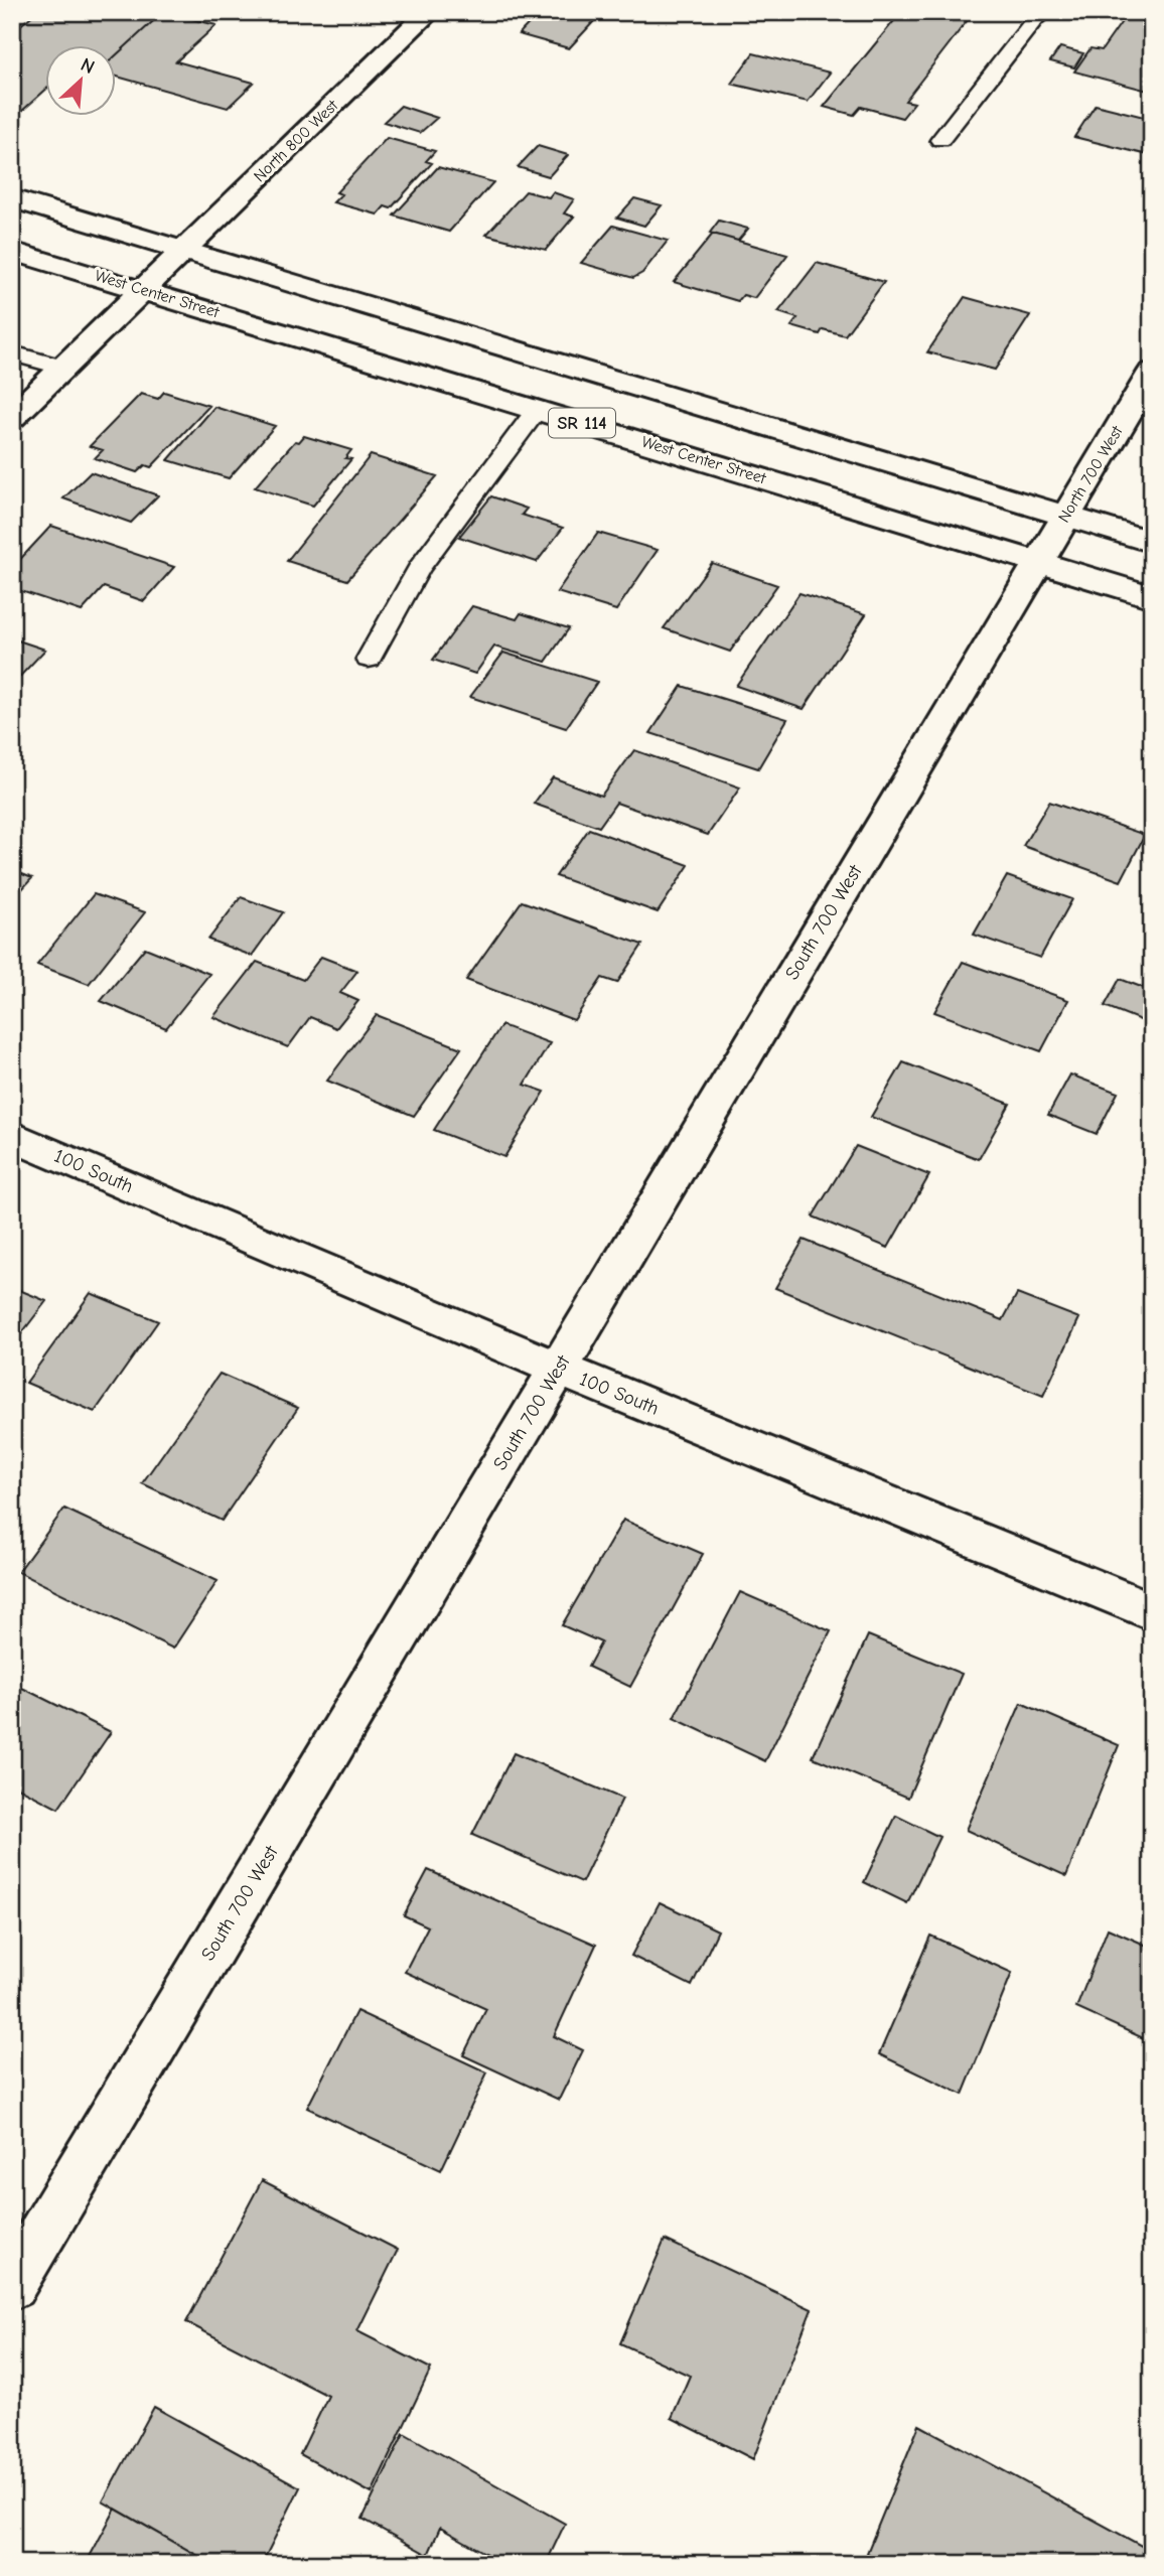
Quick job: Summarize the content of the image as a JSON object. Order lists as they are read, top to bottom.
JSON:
{
  "streets": {
    "street": [
      "North 800 West",
      "West Center Street",
      "SR 114",
      "North 700 West",
      "South 700 West",
      "100 South"
    ]
  },
  "crossings": [
    ["North 800 West", "West Center Street"],
    ["West Center Street", "North 700 West"],
    ["West Center Street", "South 700 West"],
    ["North 700 West", "South 700 West"],
    ["South 700 West", "100 South"]
  ],
  "north": "top right"
}
